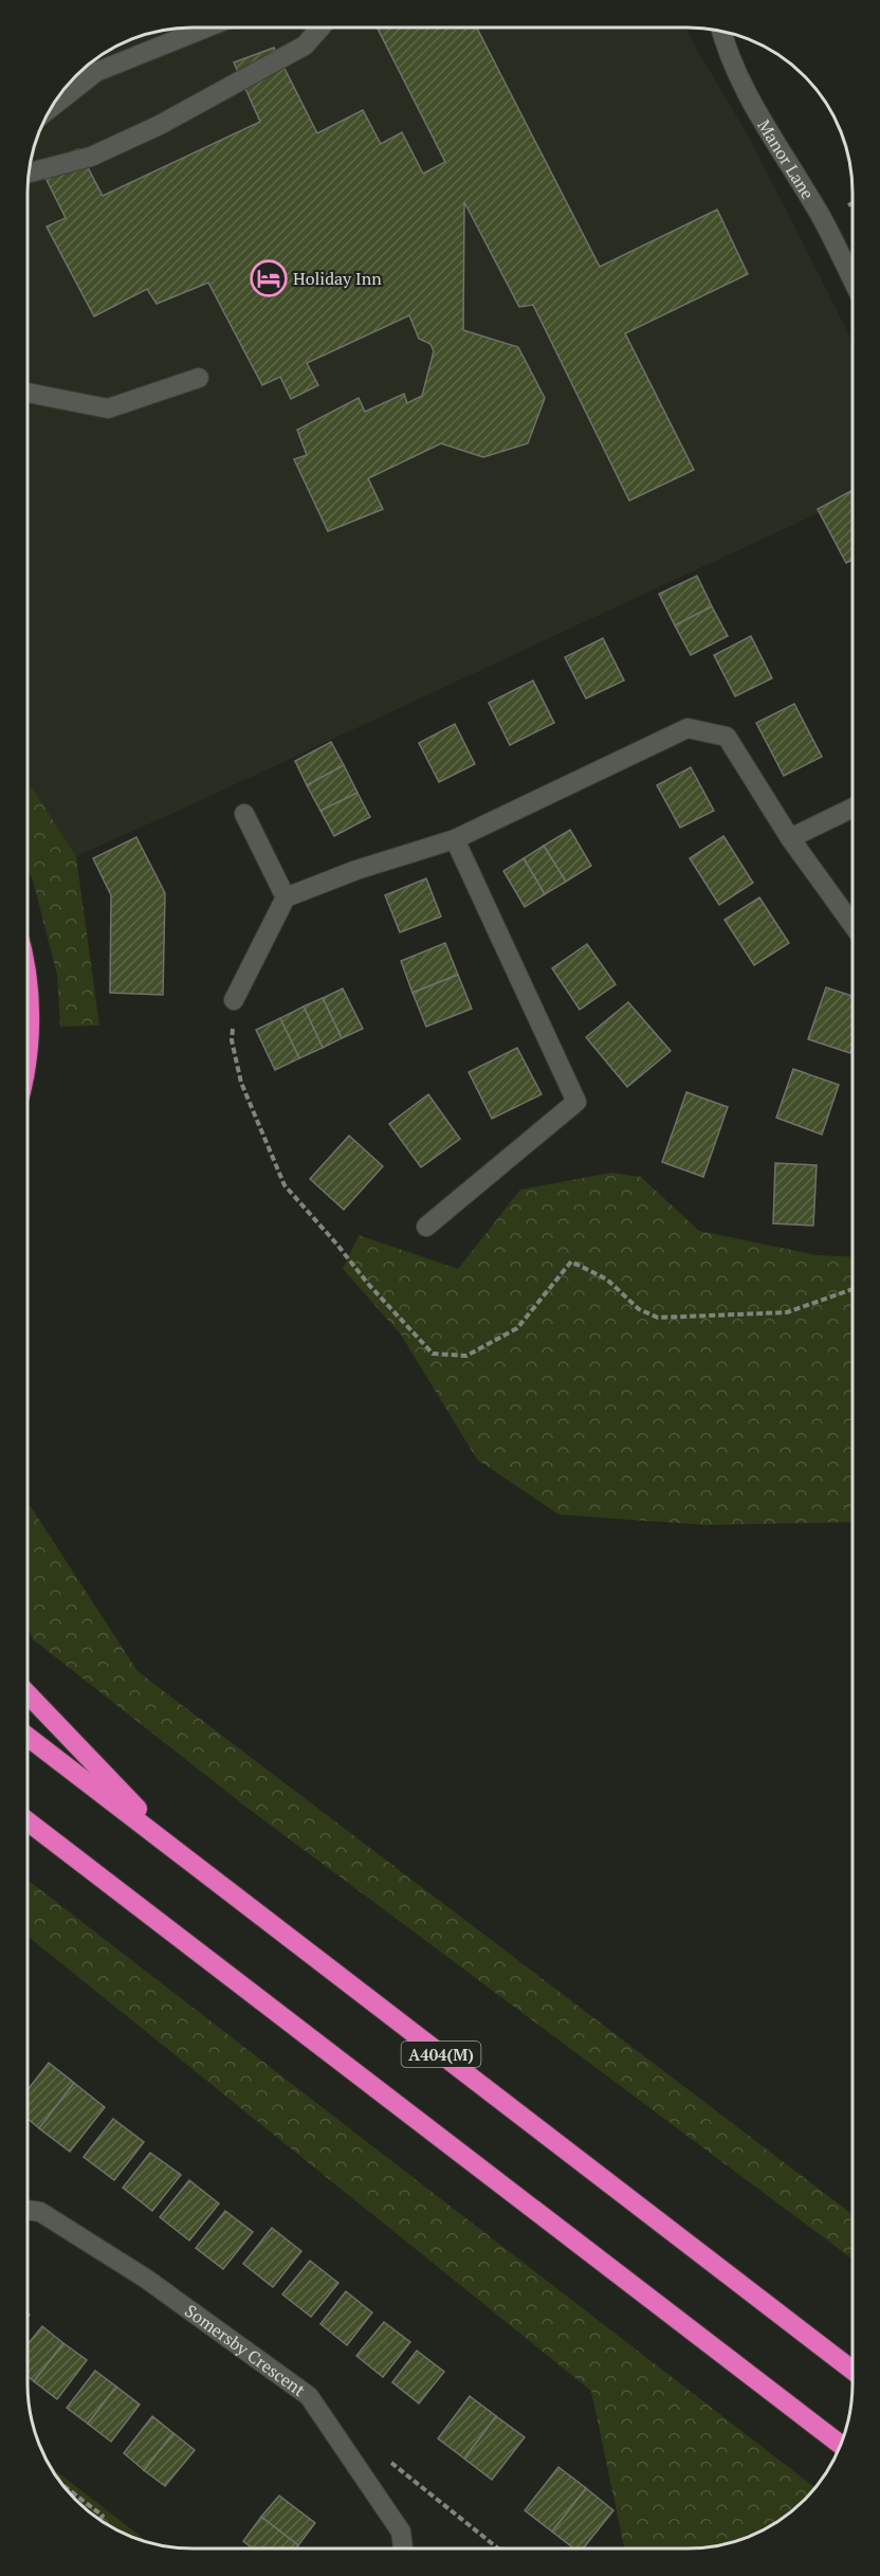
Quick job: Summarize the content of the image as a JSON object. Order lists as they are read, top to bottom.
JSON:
{
  "streets": {
    "highway": ["A404(M)"],
    "street": ["Manor Lane", "Somersby Crescent"]
  },
  "places": {
    "hotel": ["Holiday Inn"]
  }
}
